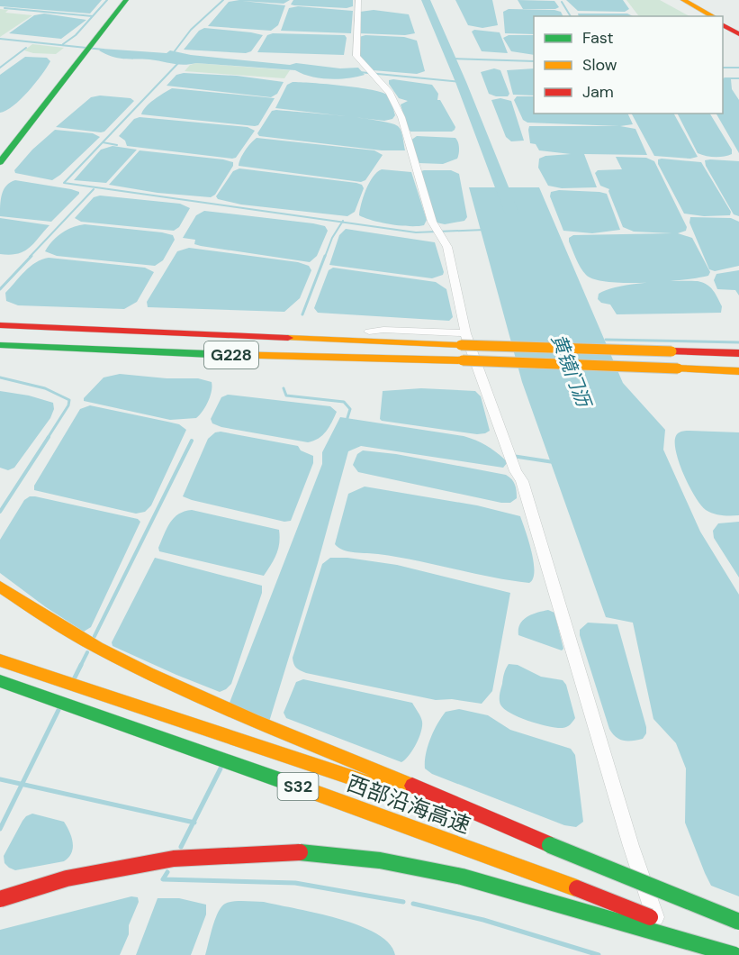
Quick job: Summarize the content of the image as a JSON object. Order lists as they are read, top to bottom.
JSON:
{
  "streets": {
    "highway": ["G228", "S32", "西部沿海高速"]
  },
  "water": ["黄镜门沥"],
  "legend": ["Fast", "Slow", "Jam"]
}
